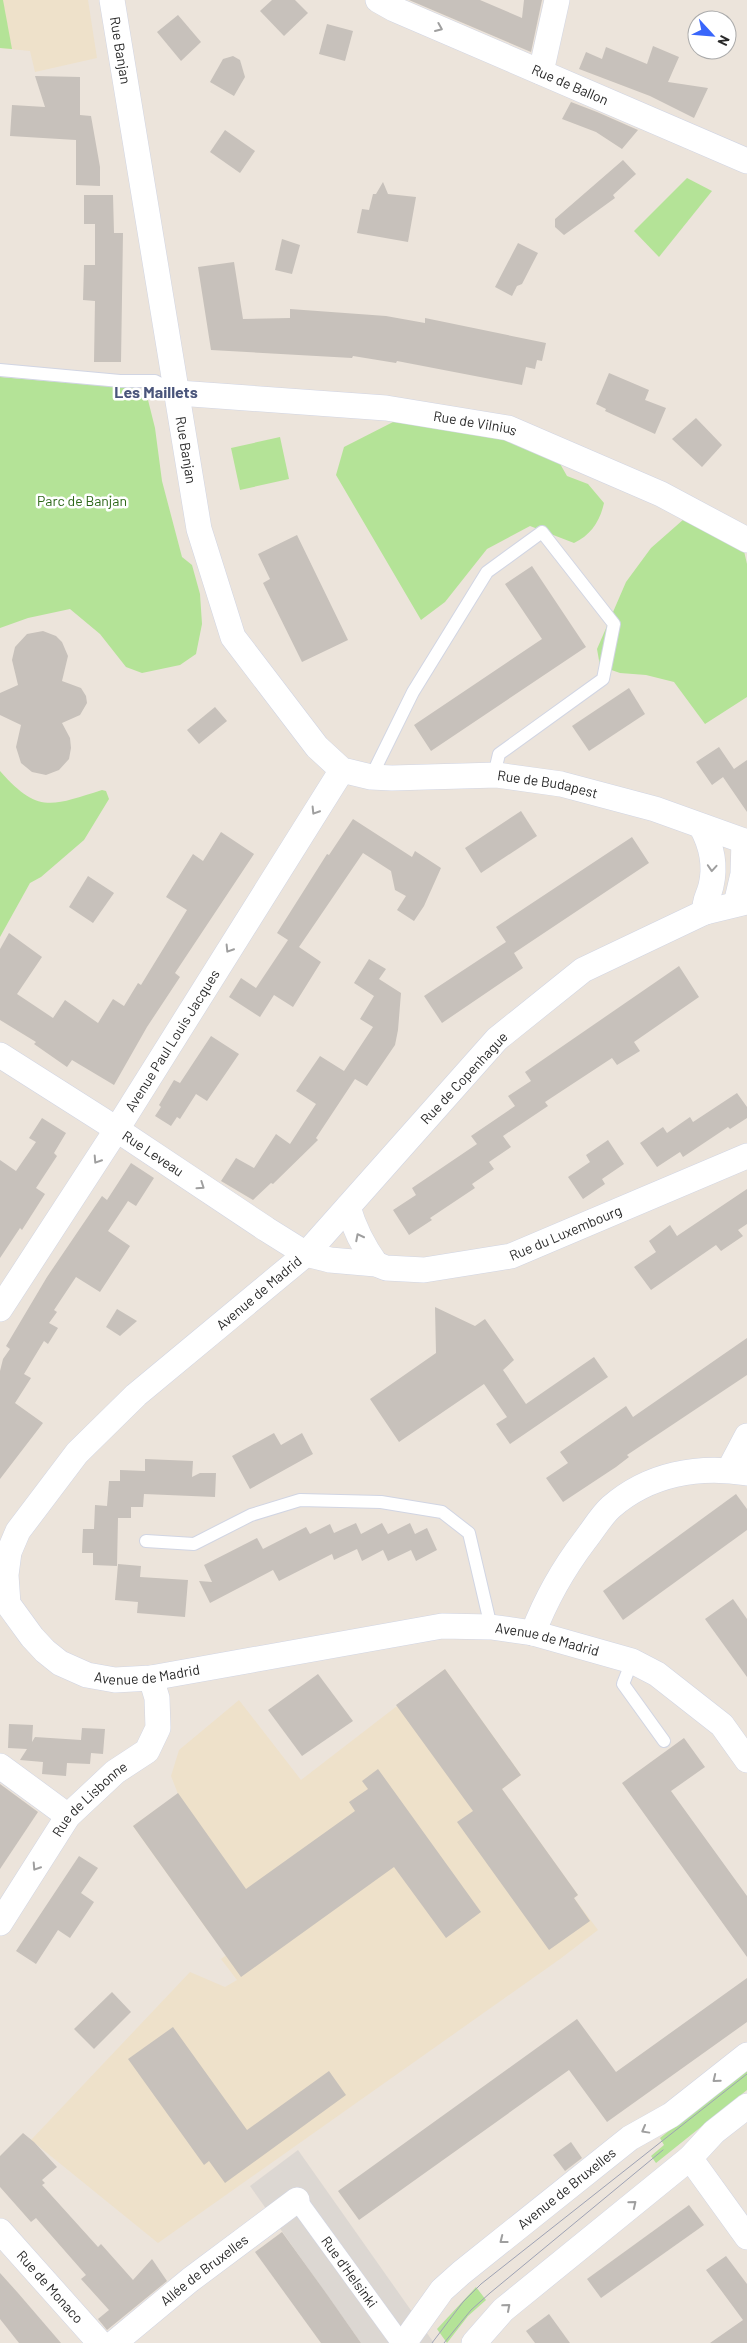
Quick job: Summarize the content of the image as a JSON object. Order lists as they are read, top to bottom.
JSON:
{
  "streets": {
    "street": [
      "Rue Banjan",
      "Rue de Ballon",
      "Rue de Vilnius",
      "Rue de Budapest",
      "Avenue Paul Louis Jacques",
      "Rue de Copenhague",
      "Rue Leveau",
      "Rue du Luxembourg",
      "Avenue de Madrid",
      "Rue de Lisbonne",
      "Avenue de Bruxelles",
      "Allée de Bruxelles",
      "Rue d'Helsinki",
      "Rue de Monaco"
    ]
  },
  "crossings": [
    ["Rue Banjan", "Rue de Vilnius"],
    ["Rue Banjan", "Rue de Budapest"],
    ["Rue Banjan", "Avenue Paul Louis Jacques"],
    ["Rue de Budapest", "Avenue Paul Louis Jacques"],
    ["Rue de Budapest", "Rue de Copenhague"],
    ["Avenue Paul Louis Jacques", "Rue Leveau"],
    ["Rue de Copenhague", "Rue Leveau"],
    ["Rue de Copenhague", "Rue du Luxembourg"],
    ["Rue de Copenhague", "Avenue de Madrid"],
    ["Rue Leveau", "Rue du Luxembourg"],
    ["Rue Leveau", "Avenue de Madrid"],
    ["Rue du Luxembourg", "Avenue de Madrid"],
    ["Avenue de Madrid", "Rue de Lisbonne"],
    ["Avenue de Bruxelles", "Rue d'Helsinki"],
    ["Allée de Bruxelles", "Rue d'Helsinki"]
  ],
  "one_way": [
    "Rue de Ballon",
    "Avenue Paul Louis Jacques",
    "Rue Leveau",
    "Rue de Lisbonne"
  ],
  "districts": ["Les Maillets"],
  "parks": ["Parc de Banjan"],
  "north": "bottom right"
}
